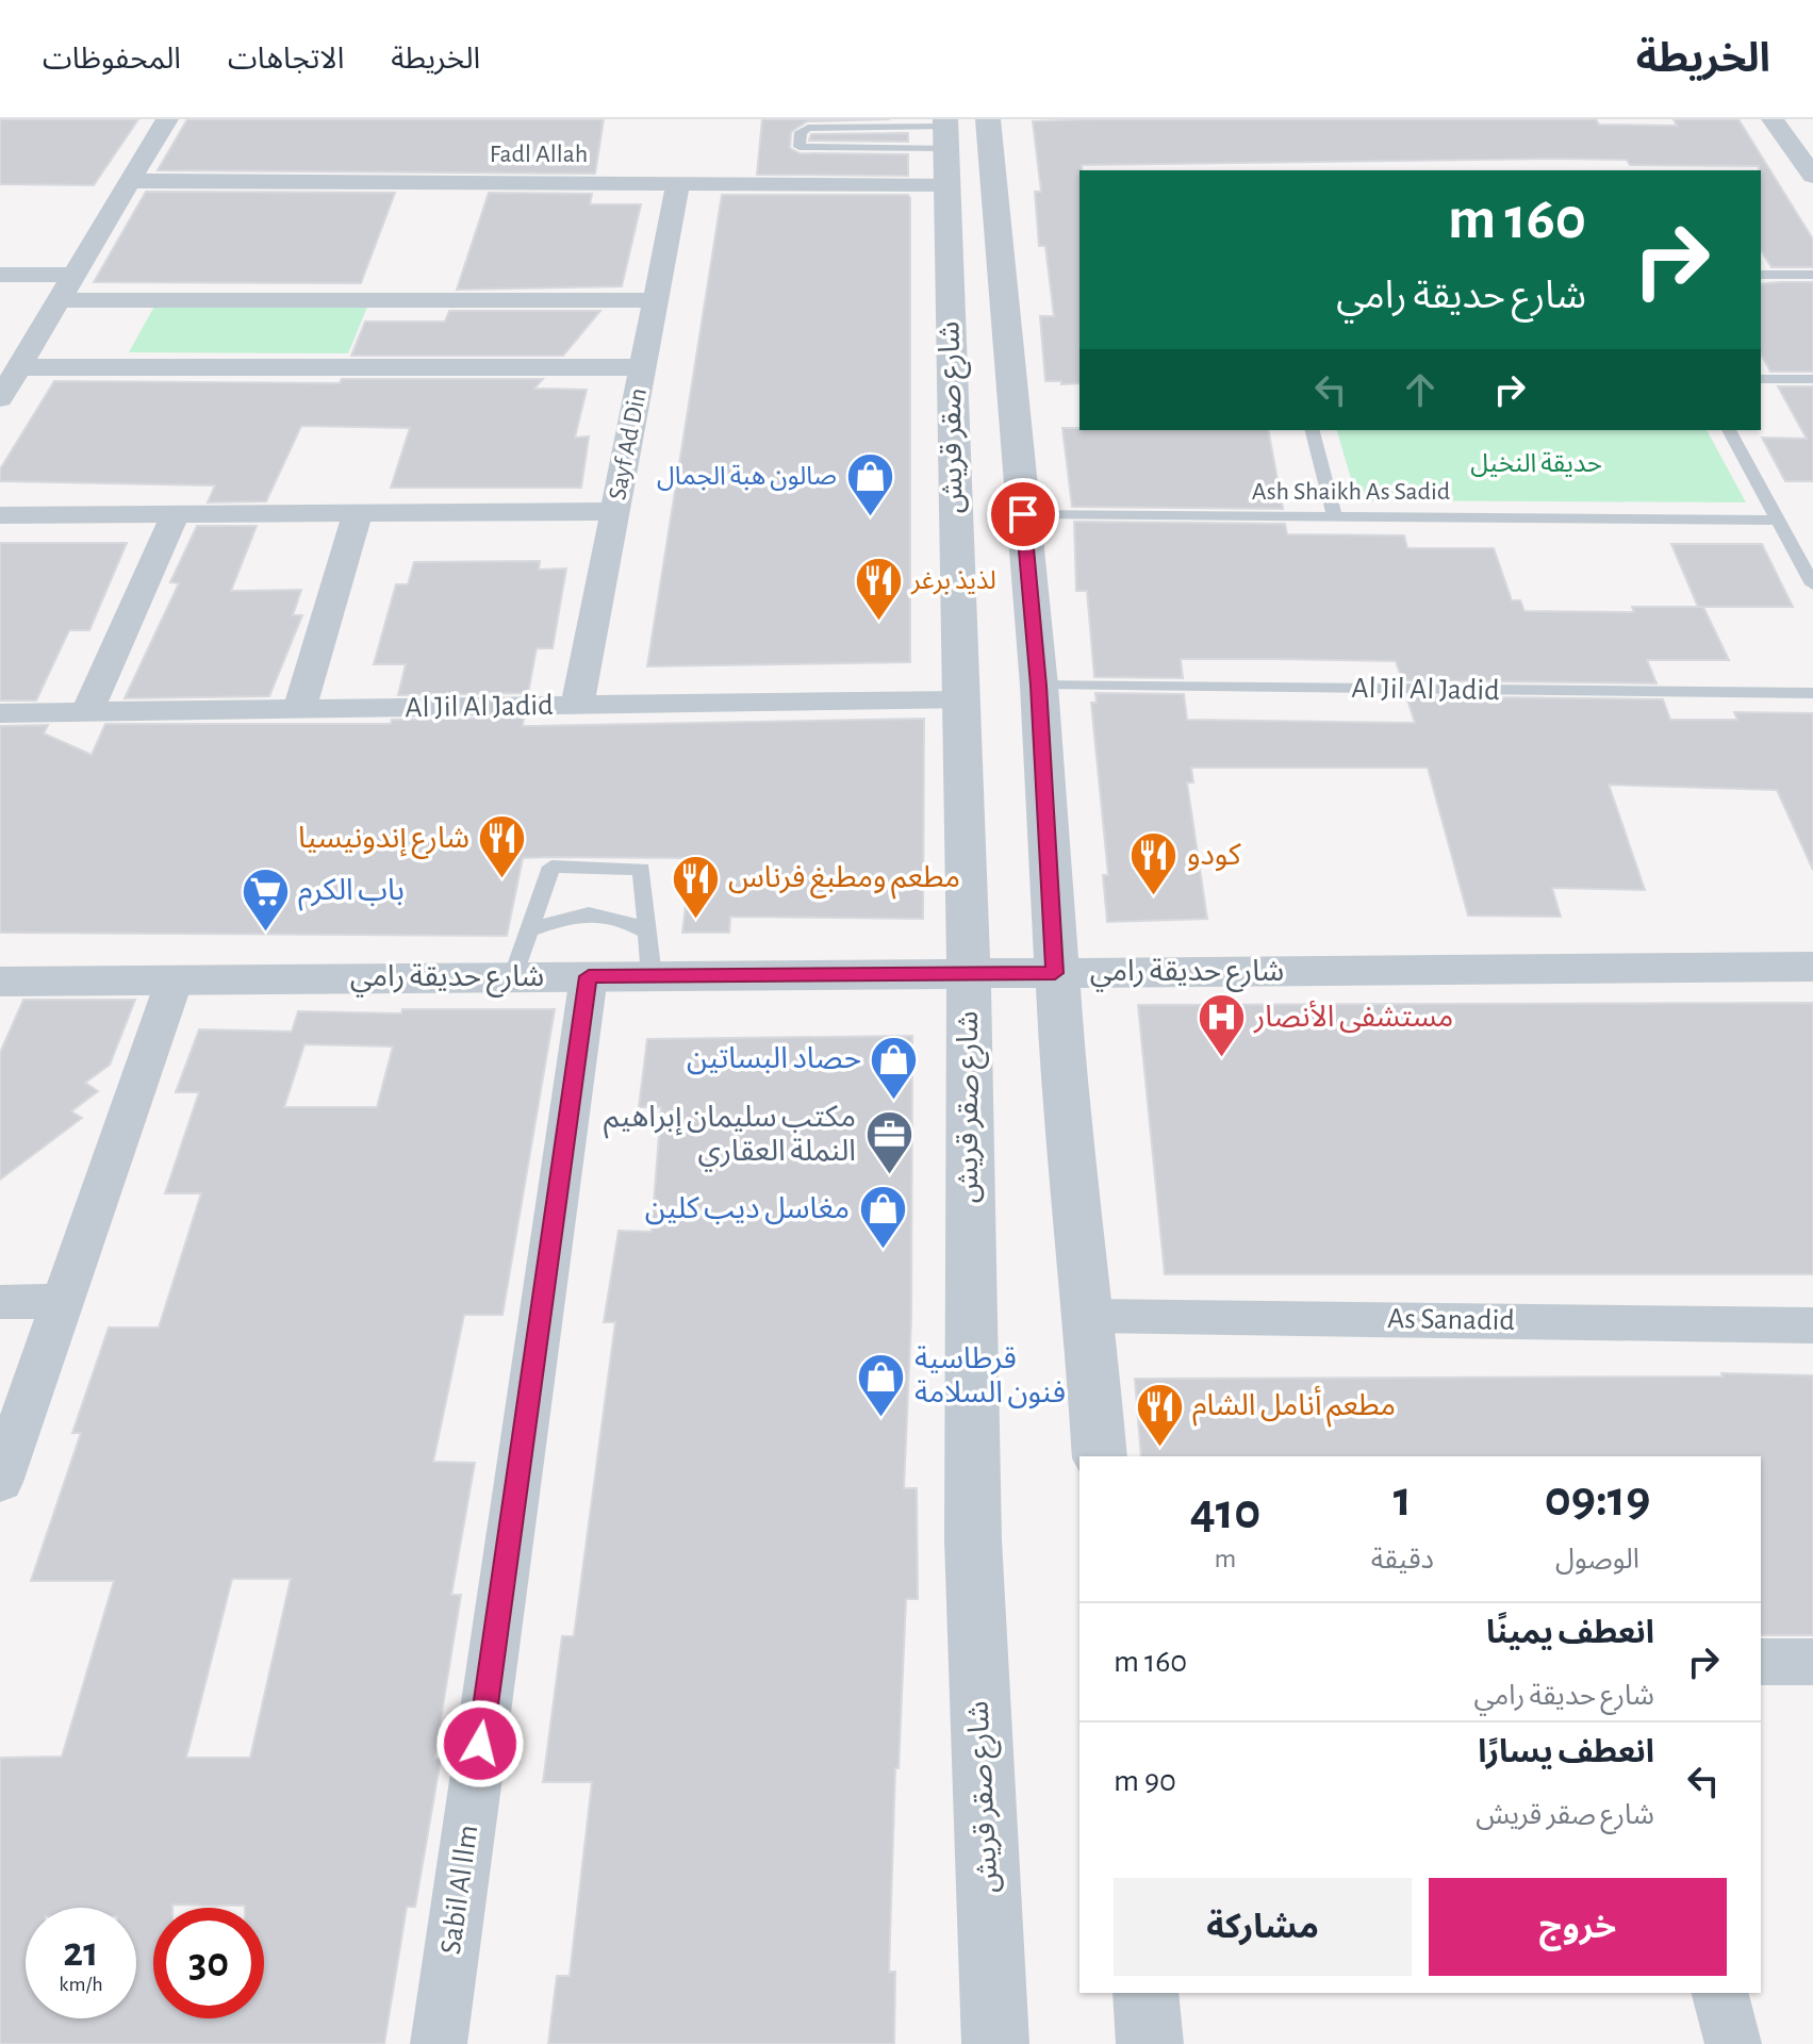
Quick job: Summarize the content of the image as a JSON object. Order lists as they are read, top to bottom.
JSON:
{
  "streets": {
    "street": [
      "Fadl Allah",
      "شارع صقر قريش",
      "Sayf Ad Din",
      "Al Jil Al Jadid",
      "شارع حديقة رامي",
      "As Sanadid",
      "Sabil Al llm"
    ],
    "lane": ["Ash Shaikh As Sadid"]
  },
  "crossings": [
    ["Fadl Allah", "شارع صقر قريش"],
    ["Fadl Allah", "Sayf Ad Din"],
    ["شارع صقر قريش", "Ash Shaikh As Sadid"],
    ["شارع صقر قريش", "Al Jil Al Jadid"],
    ["شارع صقر قريش", "شارع حديقة رامي"],
    ["شارع صقر قريش", "As Sanadid"],
    ["Sayf Ad Din", "Al Jil Al Jadid"],
    ["شارع حديقة رامي", "Sabil Al llm"]
  ],
  "parks": ["حديقة النخيل"],
  "places": {
    "shop": [
      "صالون هبة الجمال",
      "حصاد البساتين",
      "مغاسل ديب كلين",
      "قرطاسية فنون السلامة"
    ],
    "restaurant": [
      "لذيذ برغر",
      "شارع إندونيسيا",
      "كودو",
      "مطعم ومطبغ فرناس",
      "مطعم أنامل الشام"
    ],
    "supermarket": ["باب الكرم"],
    "hospital": ["مستشفى الأنصار"],
    "office": ["مكتب سليمان إبراهيم النملة العقاري"]
  },
  "page": {
    "header": "الخريطة",
    "nav": ["الخريطة", "الاتجاهات", "المحفوظات"],
    "turn": ["160 m", "شارع حديقة رامي"],
    "eta": [
      "09:19",
      "الوصول",
      "1",
      "دقيقة",
      "410",
      "m"
    ],
    "list": [
      {
        "name": "انعطف يمينًا",
        "note": "شارع حديقة رامي",
        "value": "160 m"
      },
      {
        "name": "انعطف يسارًا",
        "note": "شارع صقر قريش",
        "value": "90 m"
      }
    ],
    "buttons": ["خروج", "مشاركة"],
    "speed": "21 km/h",
    "limit": "30"
  }
}
